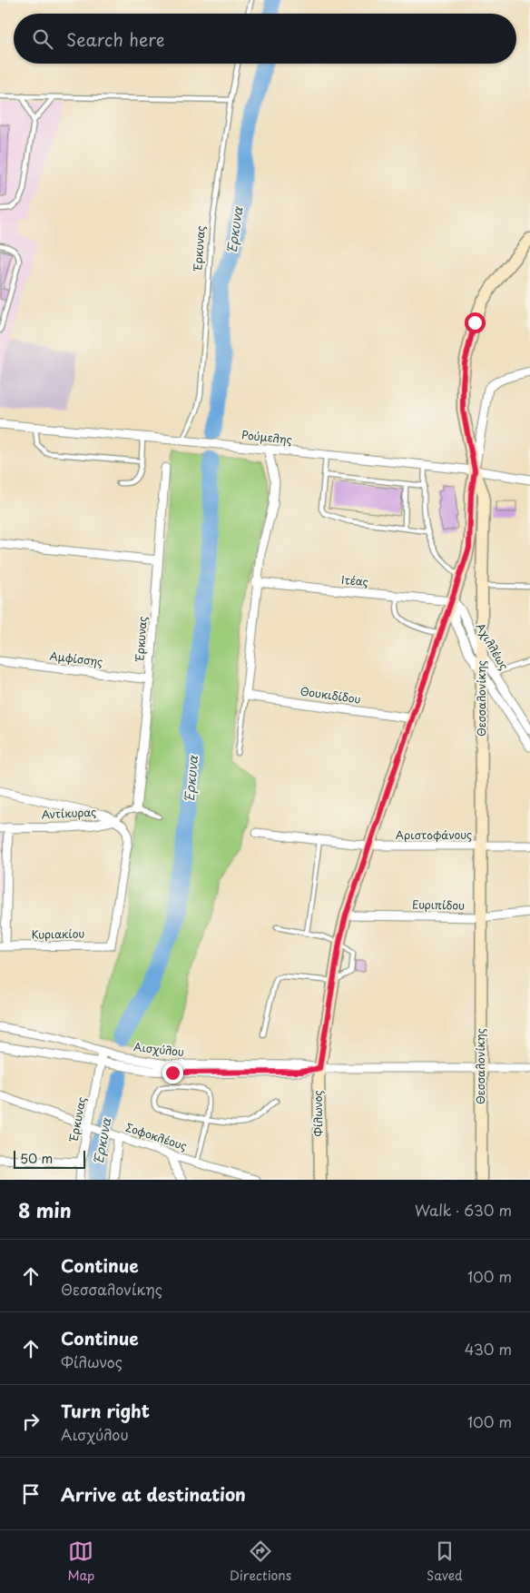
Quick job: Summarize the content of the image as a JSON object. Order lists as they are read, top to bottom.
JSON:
{
  "streets": {
    "main road": ["Θεσσαλονίκης", "Φίλωνος"],
    "street": [
      "Έρκυνας",
      "Ρούμελης",
      "Ιτέας",
      "Αχιλλέως",
      "Αμφίσσης",
      "Θουκιδίδου",
      "Αντίκυρας",
      "Αριστοφάνους",
      "Ευριπίδου",
      "Κυριακίου",
      "Αισχύλου",
      "Σοφοκλέους"
    ]
  },
  "crossings": [
    ["Έρκυνας", "Ρούμελης"],
    ["Έρκυνας", "Αμφίσσης"],
    ["Έρκυνας", "Αισχύλου"],
    ["Έρκυνας", "Σοφοκλέους"],
    ["Ρούμελης", "Θεσσαλονίκης"],
    ["Ρούμελης", "Φίλωνος"],
    ["Ιτέας", "Αχιλλέως"],
    ["Ιτέας", "Φίλωνος"],
    ["Αχιλλέως", "Θεσσαλονίκης"],
    ["Αχιλλέως", "Φίλωνος"],
    ["Θουκιδίδου", "Φίλωνος"],
    ["Θεσσαλονίκης", "Αριστοφάνους"],
    ["Θεσσαλονίκης", "Ευριπίδου"],
    ["Θεσσαλονίκης", "Αισχύλου"],
    ["Θεσσαλονίκης", "Φίλωνος"],
    ["Αντίκυρας", "Κυριακίου"],
    ["Αριστοφάνους", "Φίλωνος"],
    ["Ευριπίδου", "Φίλωνος"],
    ["Αισχύλου", "Φίλωνος"]
  ],
  "water": ["Έρκυνα"],
  "scale_bar": "50 m",
  "page": {
    "search": "Search here",
    "scale": "50 m",
    "heading": ["8 min", "Walk · 630 m"],
    "list": [
      ["Continue", "Θεσσαλονίκης", "100 m"],
      ["Continue", "Φίλωνος", "430 m"],
      ["Turn right", "Αισχύλου", "100 m"],
      "Arrive at destination"
    ],
    "nav": ["Map", "Directions", "Saved"]
  }
}
